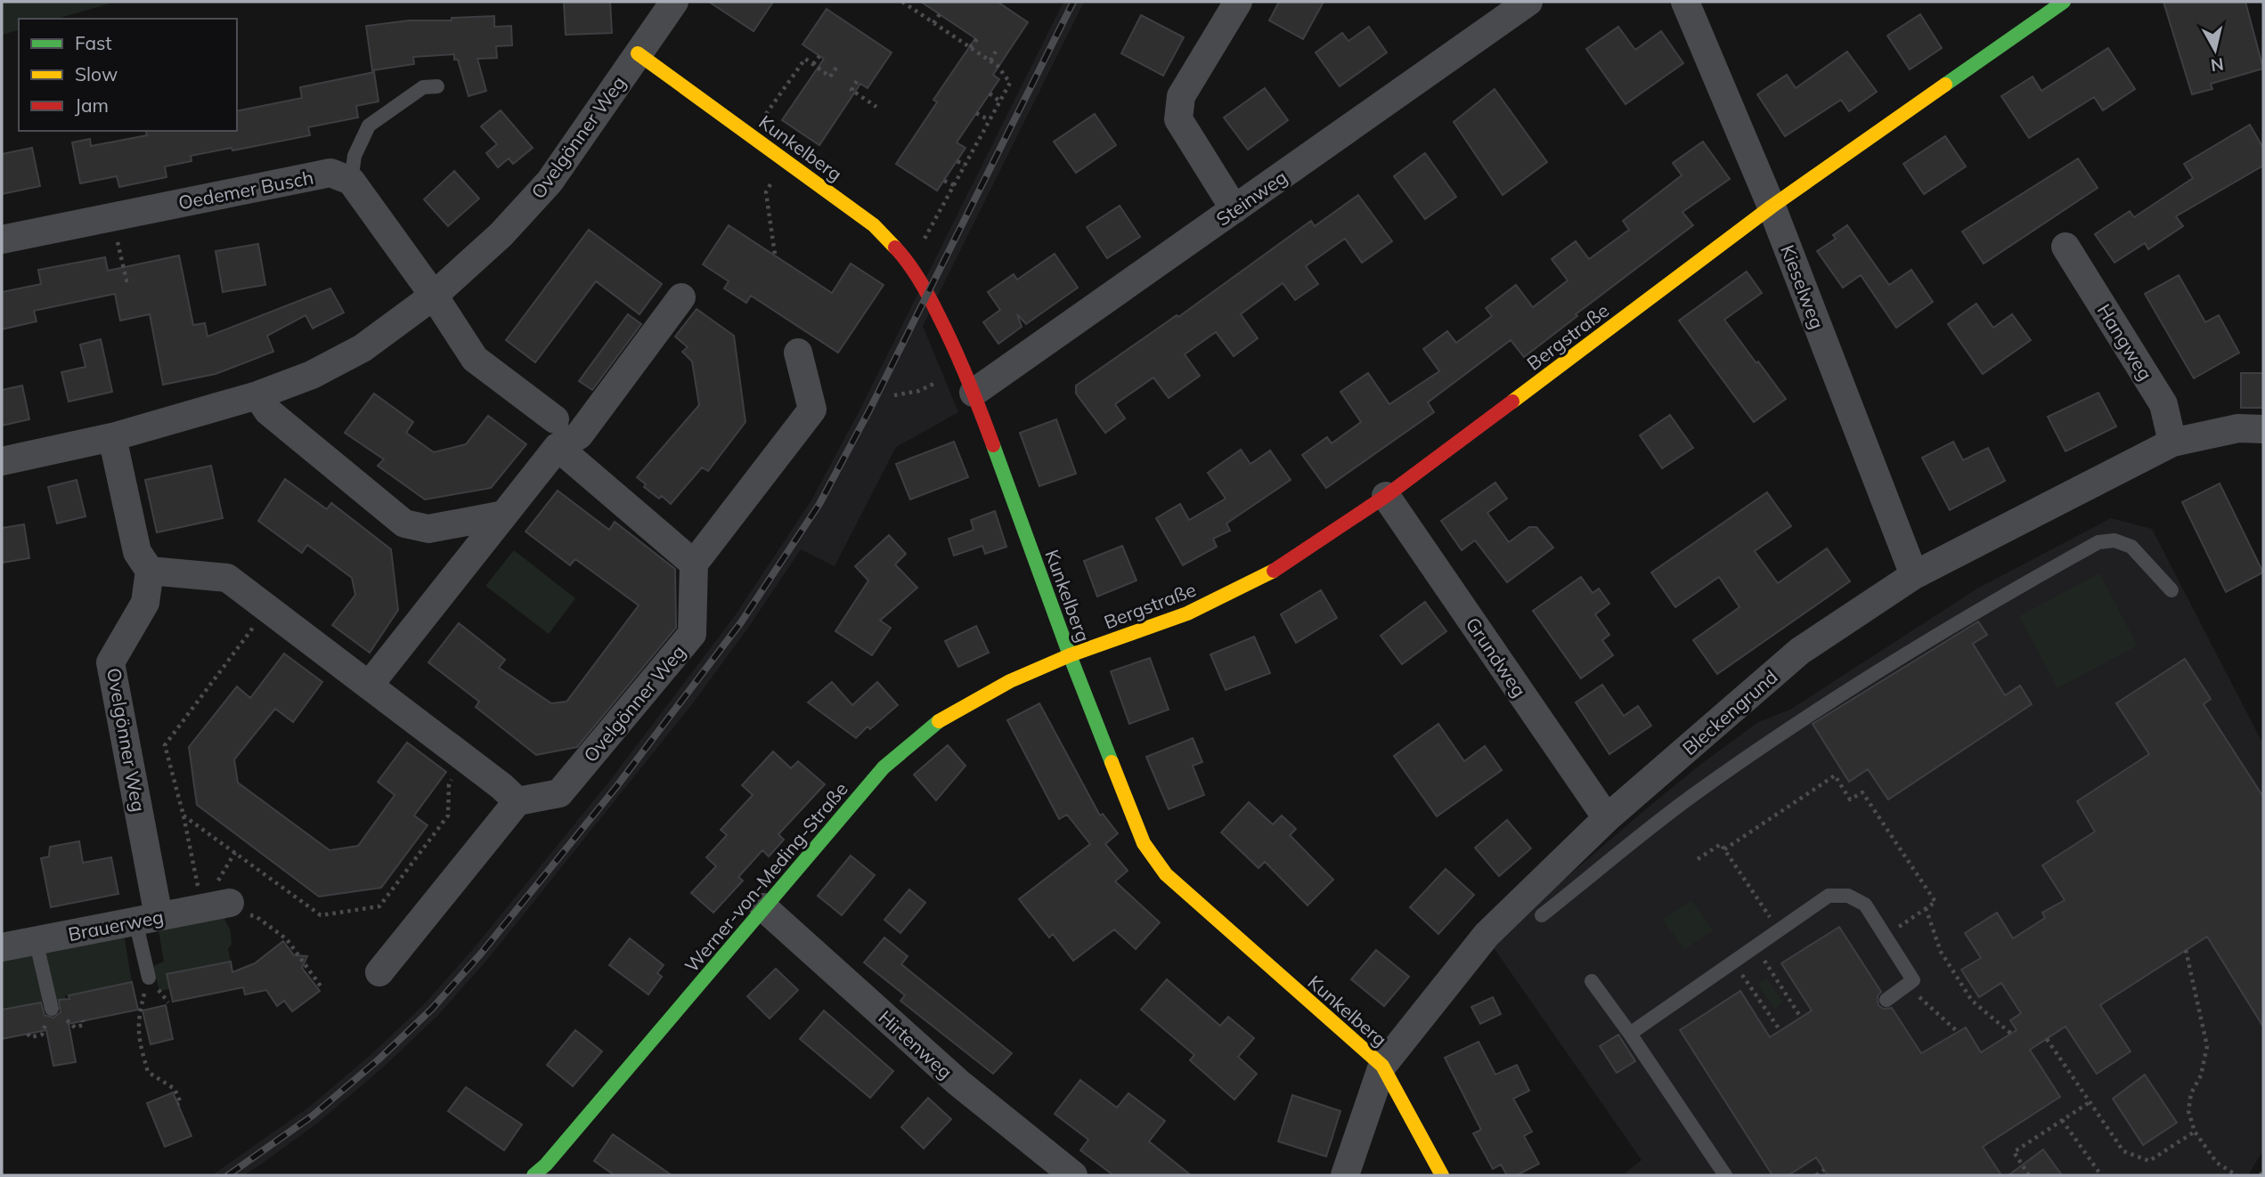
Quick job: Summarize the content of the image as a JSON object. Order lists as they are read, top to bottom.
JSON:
{
  "streets": {
    "street": [
      "Ovelgönner Weg",
      "Kunkelberg",
      "Oedemer Busch",
      "Steinweg",
      "Kieselweg",
      "Bergstraße",
      "Hangweg",
      "Grundweg",
      "Bleckengrund",
      "Werner-von-Meding-Straße",
      "Brauerweg",
      "Hirtenweg"
    ]
  },
  "crossings": [
    ["Ovelgönner Weg", "Kunkelberg"],
    ["Ovelgönner Weg", "Brauerweg"],
    ["Kunkelberg", "Steinweg"],
    ["Kunkelberg", "Bergstraße"],
    ["Kunkelberg", "Bleckengrund"],
    ["Kunkelberg", "Werner-von-Meding-Straße"],
    ["Kieselweg", "Bergstraße"],
    ["Kieselweg", "Bleckengrund"],
    ["Bergstraße", "Grundweg"],
    ["Bergstraße", "Werner-von-Meding-Straße"],
    ["Hangweg", "Bleckengrund"],
    ["Grundweg", "Bleckengrund"],
    ["Werner-von-Meding-Straße", "Hirtenweg"]
  ],
  "legend": ["Fast", "Slow", "Jam"],
  "north": "bottom"
}
